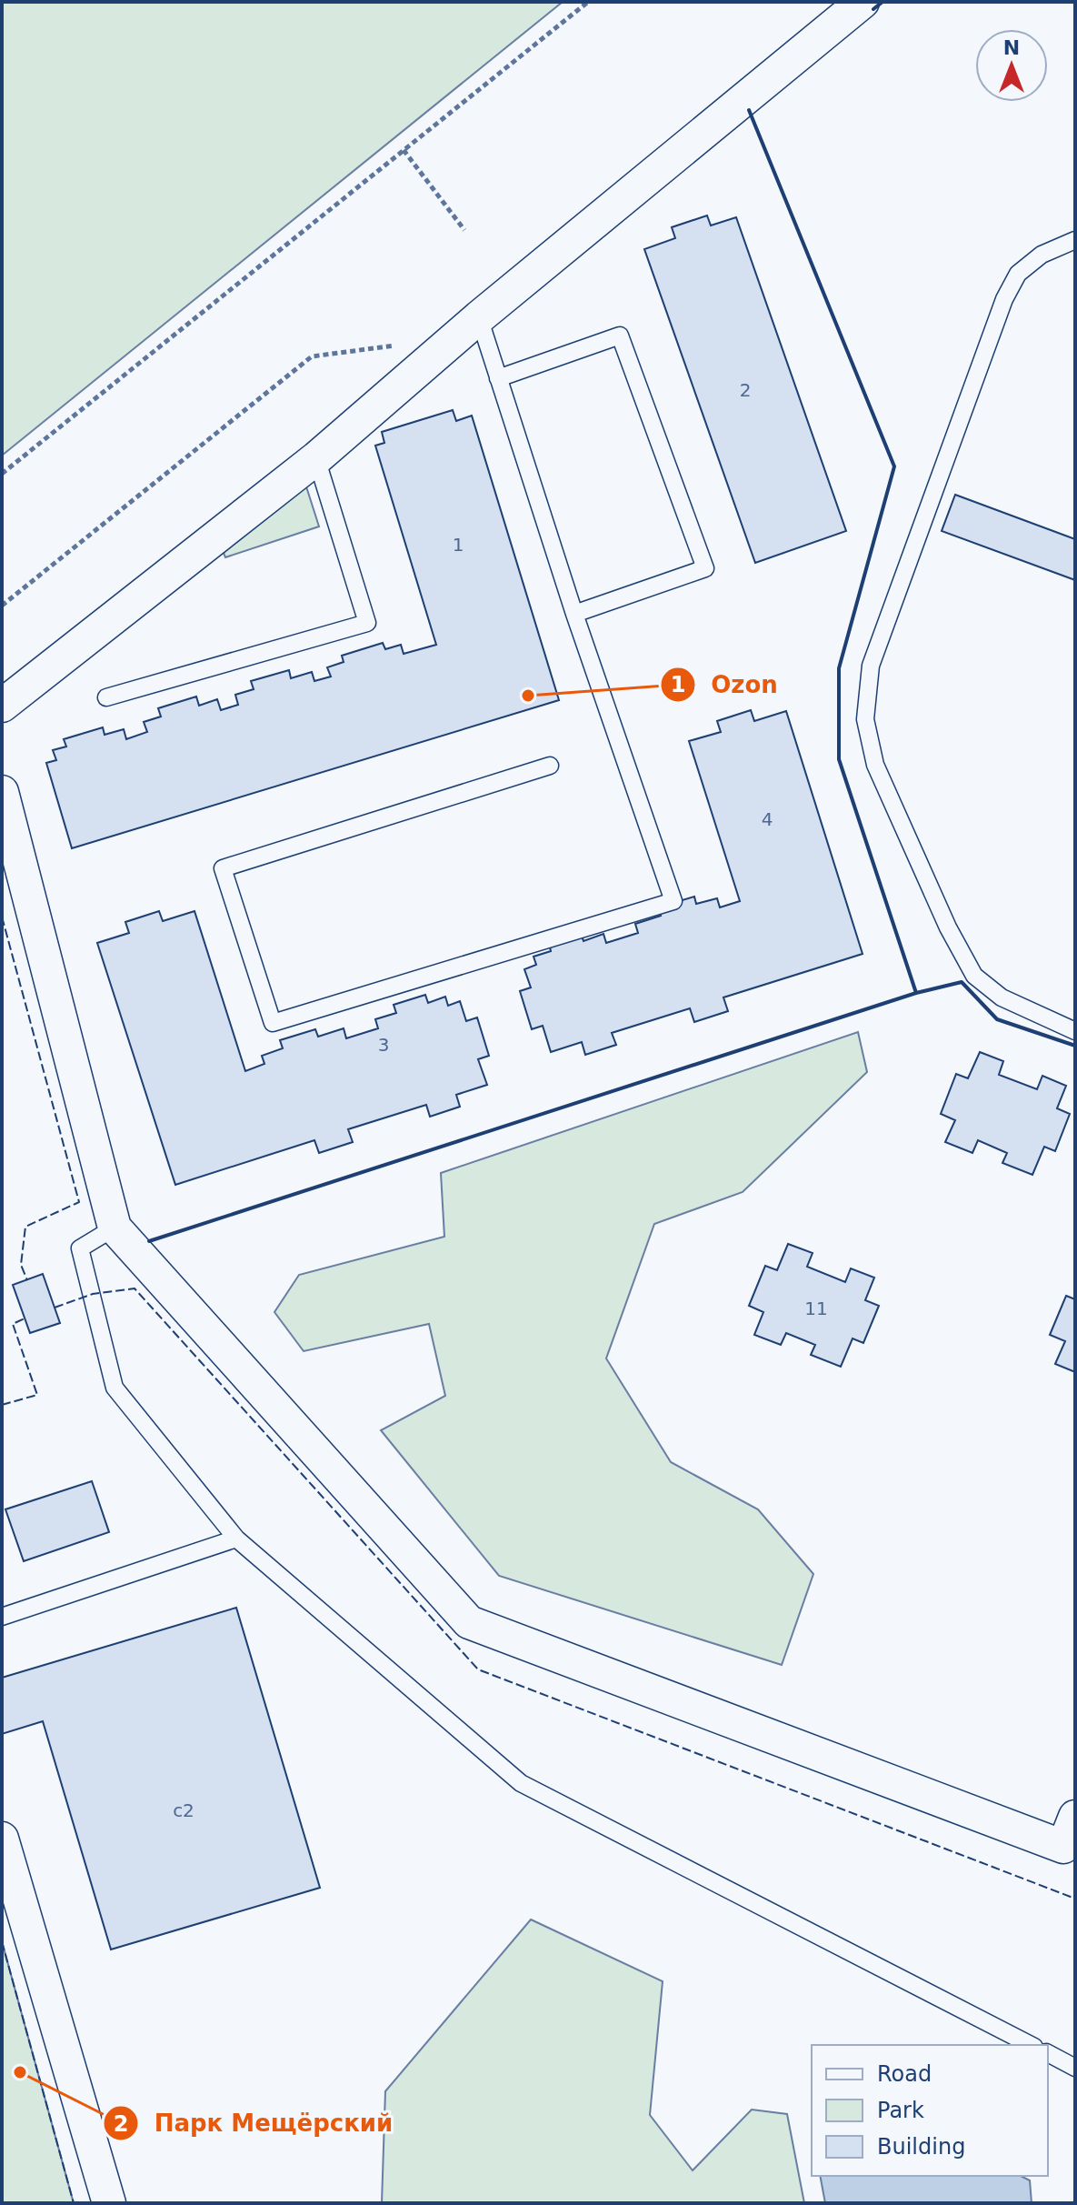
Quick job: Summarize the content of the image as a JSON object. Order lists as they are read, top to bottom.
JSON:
{
  "places": ["Ozon", "Парк Мещёрский"],
  "house_numbers": [
    "2",
    "1",
    "4",
    "3",
    "11",
    "с2"
  ],
  "legend": ["Road", "Park", "Building"],
  "north": "top"
}
